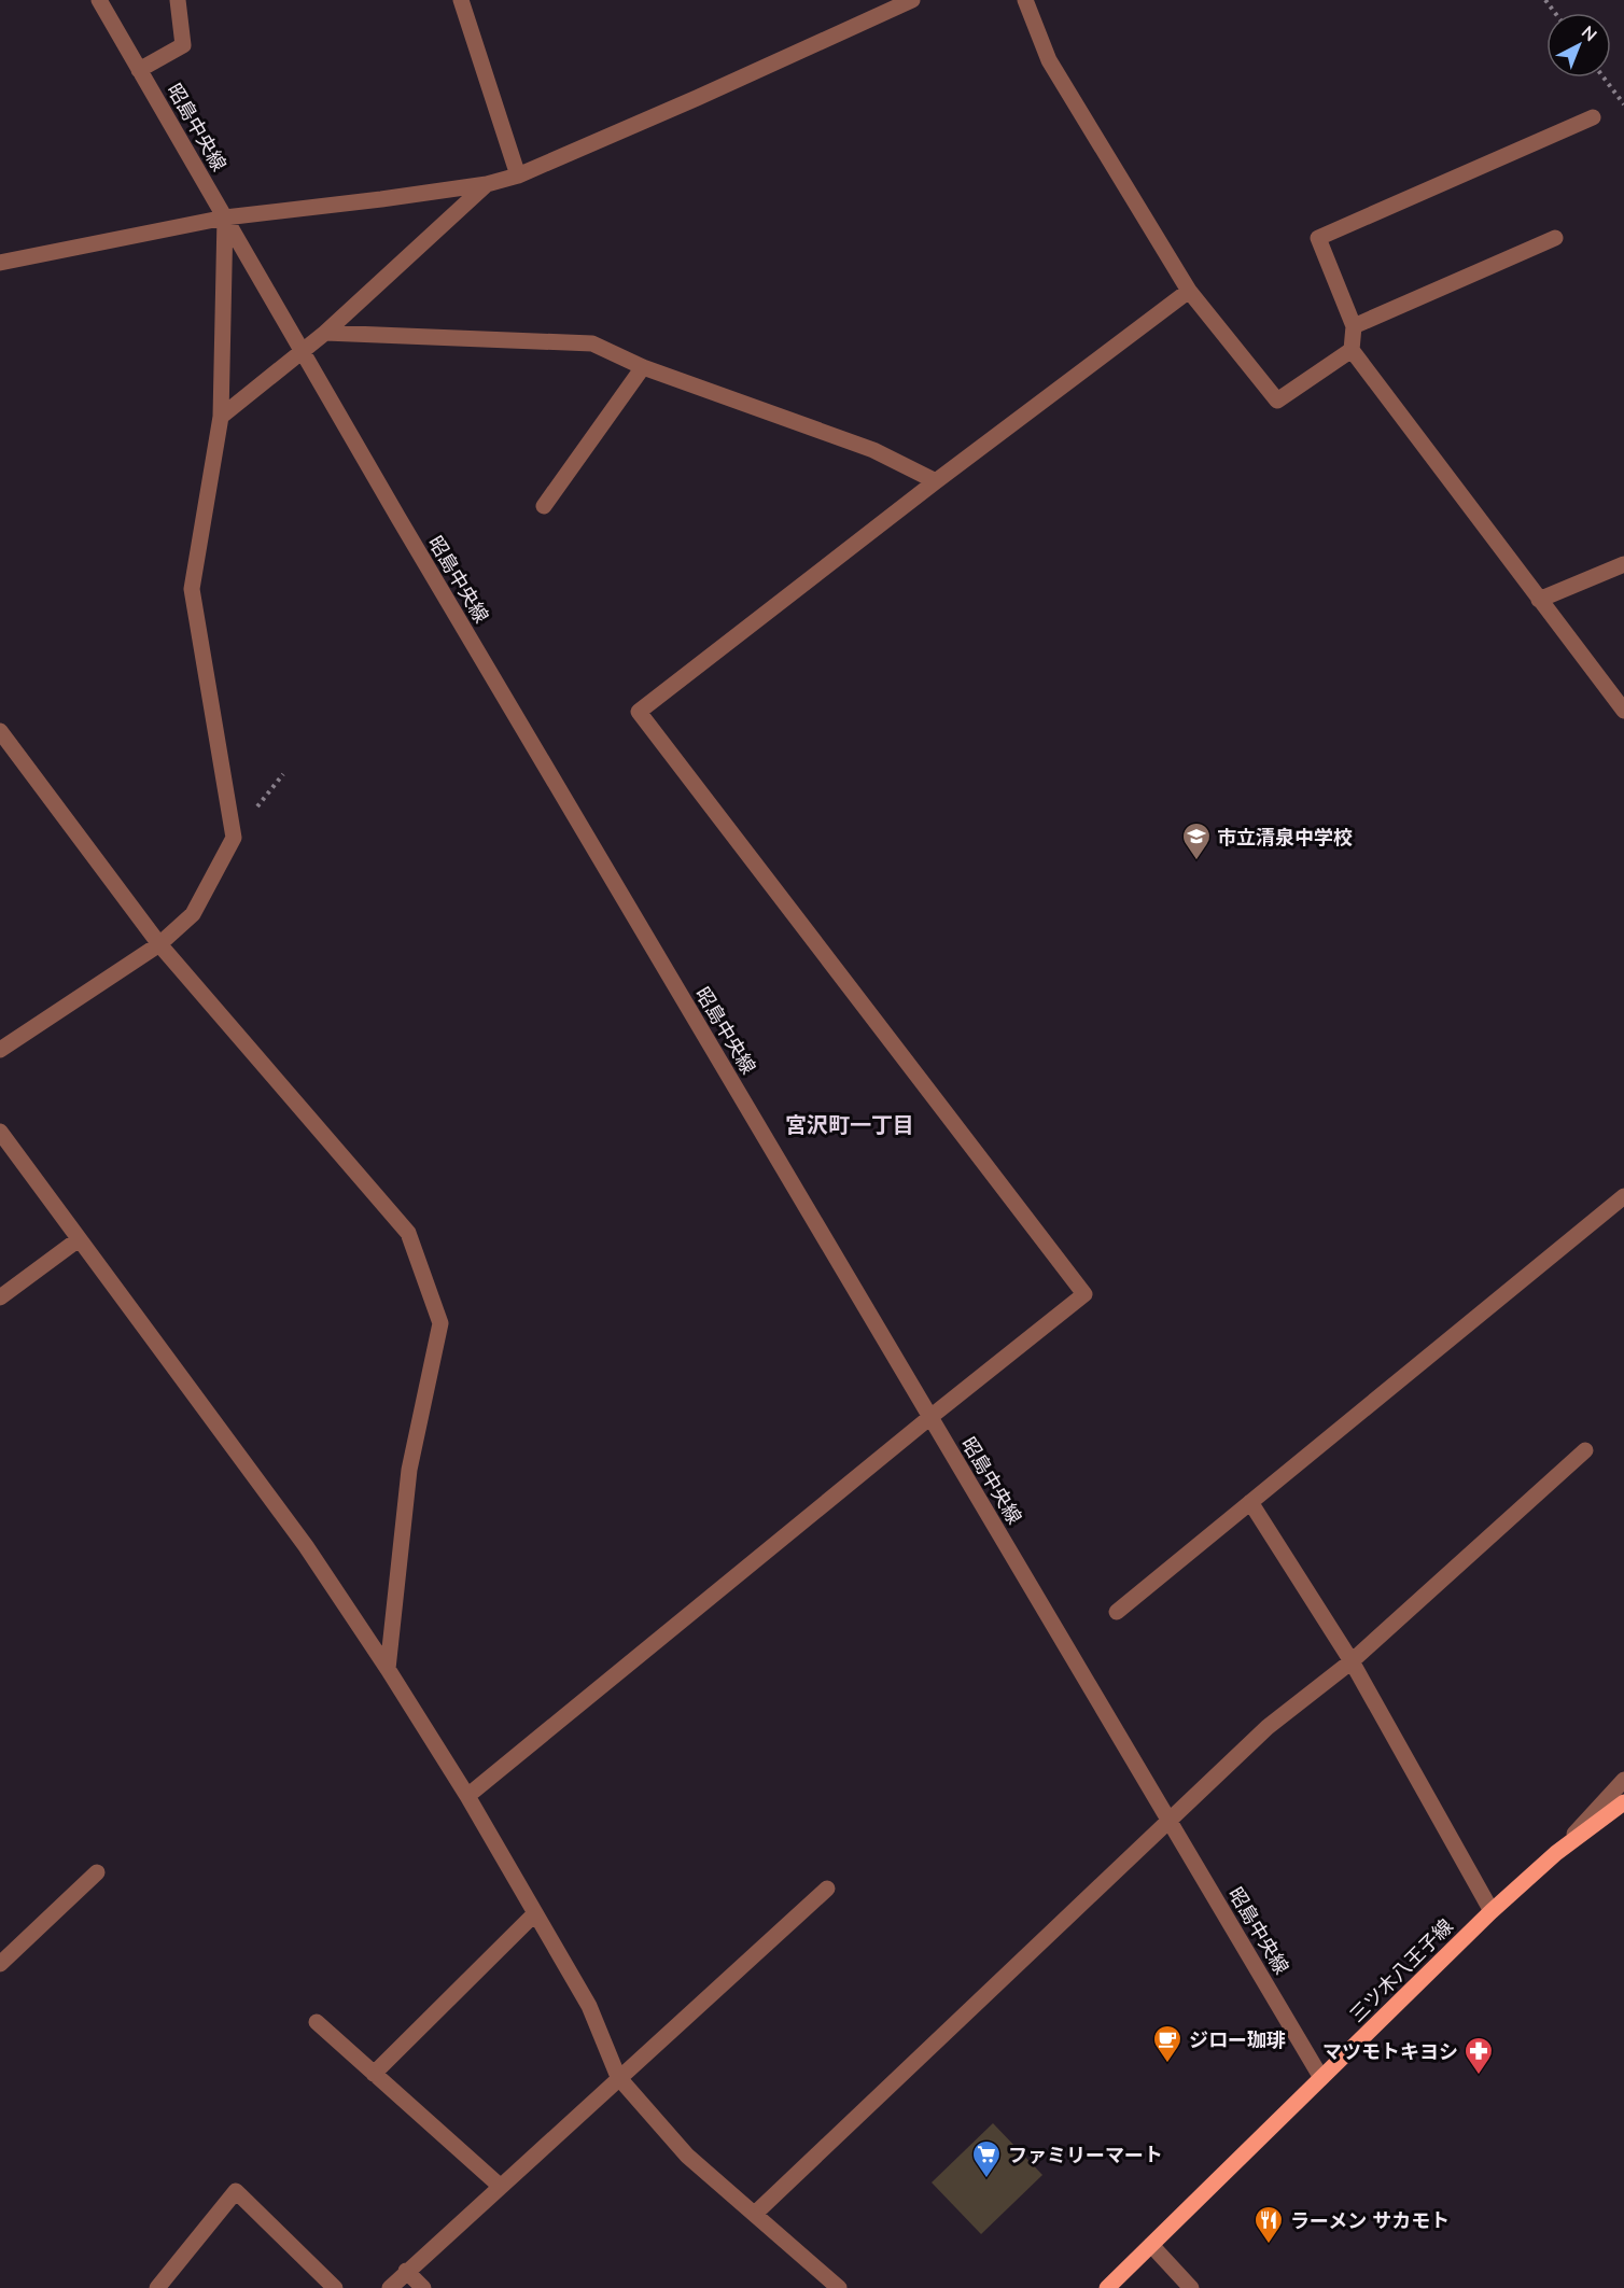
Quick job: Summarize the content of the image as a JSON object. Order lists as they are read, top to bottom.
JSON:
{
  "streets": {
    "main road": ["三ツ木八王子線"],
    "street": ["昭島中央線"]
  },
  "crossings": [
    ["昭島中央線", "三ツ木八王子線"]
  ],
  "districts": ["宮沢町一丁目"],
  "places": {
    "school or university": ["市立清泉中学校"],
    "cafe": ["ジロー珈琲"],
    "pharmacy": ["マツモトキヨシ"],
    "supermarket": ["ファミリーマート"],
    "restaurant": ["ラーメン サカモト"]
  },
  "north": "top right"
}
